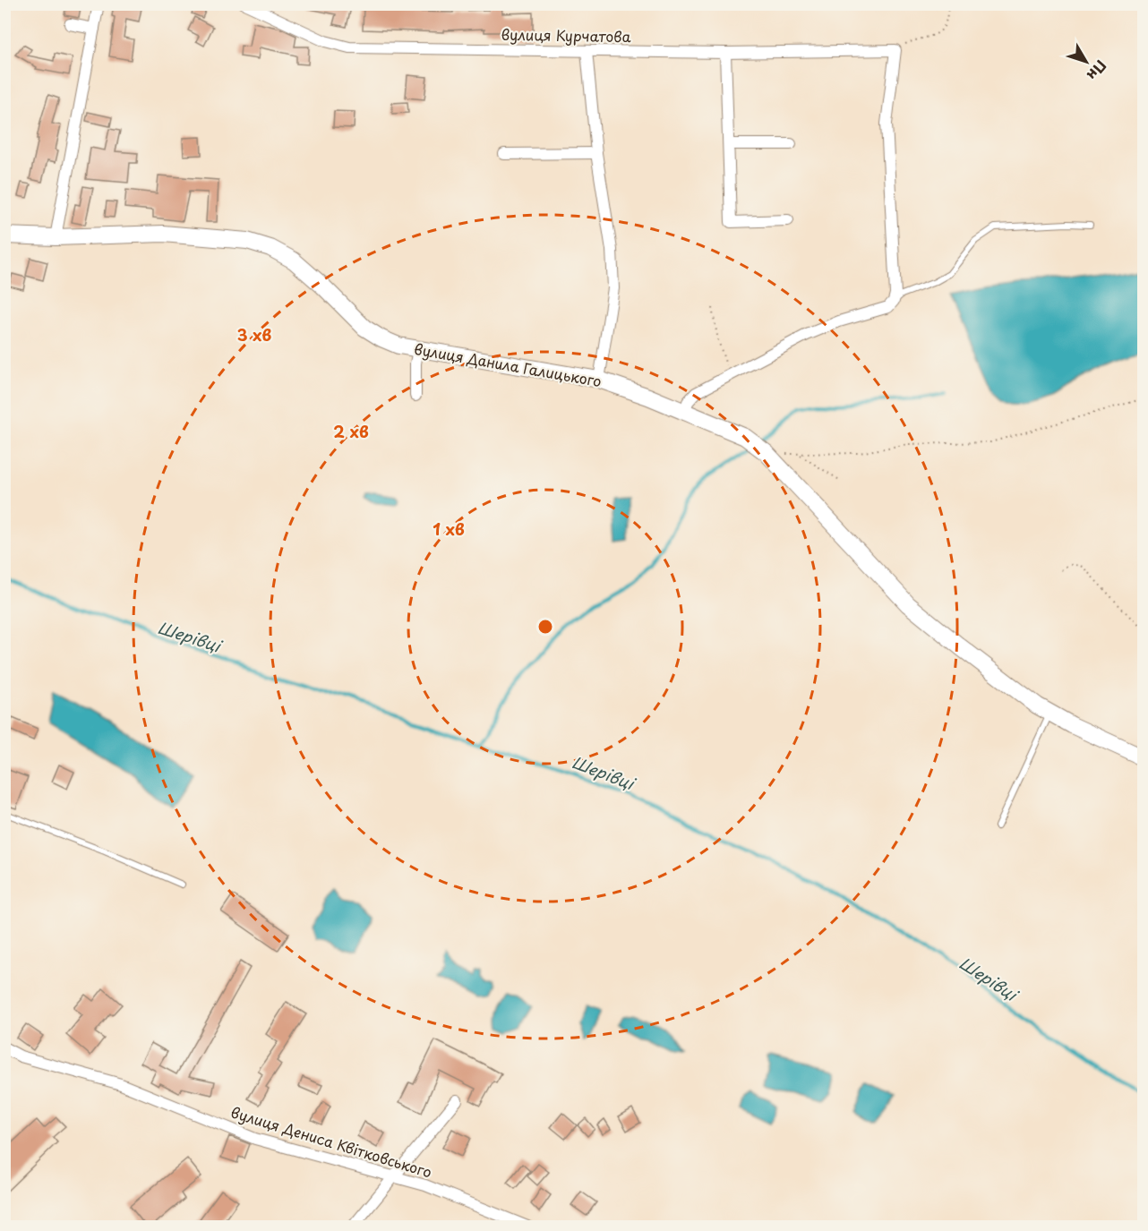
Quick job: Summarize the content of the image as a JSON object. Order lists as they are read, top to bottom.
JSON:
{
  "streets": {
    "street": ["вулиця Курчатова", "вулиця Данила Галицького", "вулиця Дениса Квітковського"]
  },
  "water": ["Шерівці"],
  "north": "bottom right",
  "rings": ["3 хв", "2 хв", "1 хв"]
}
